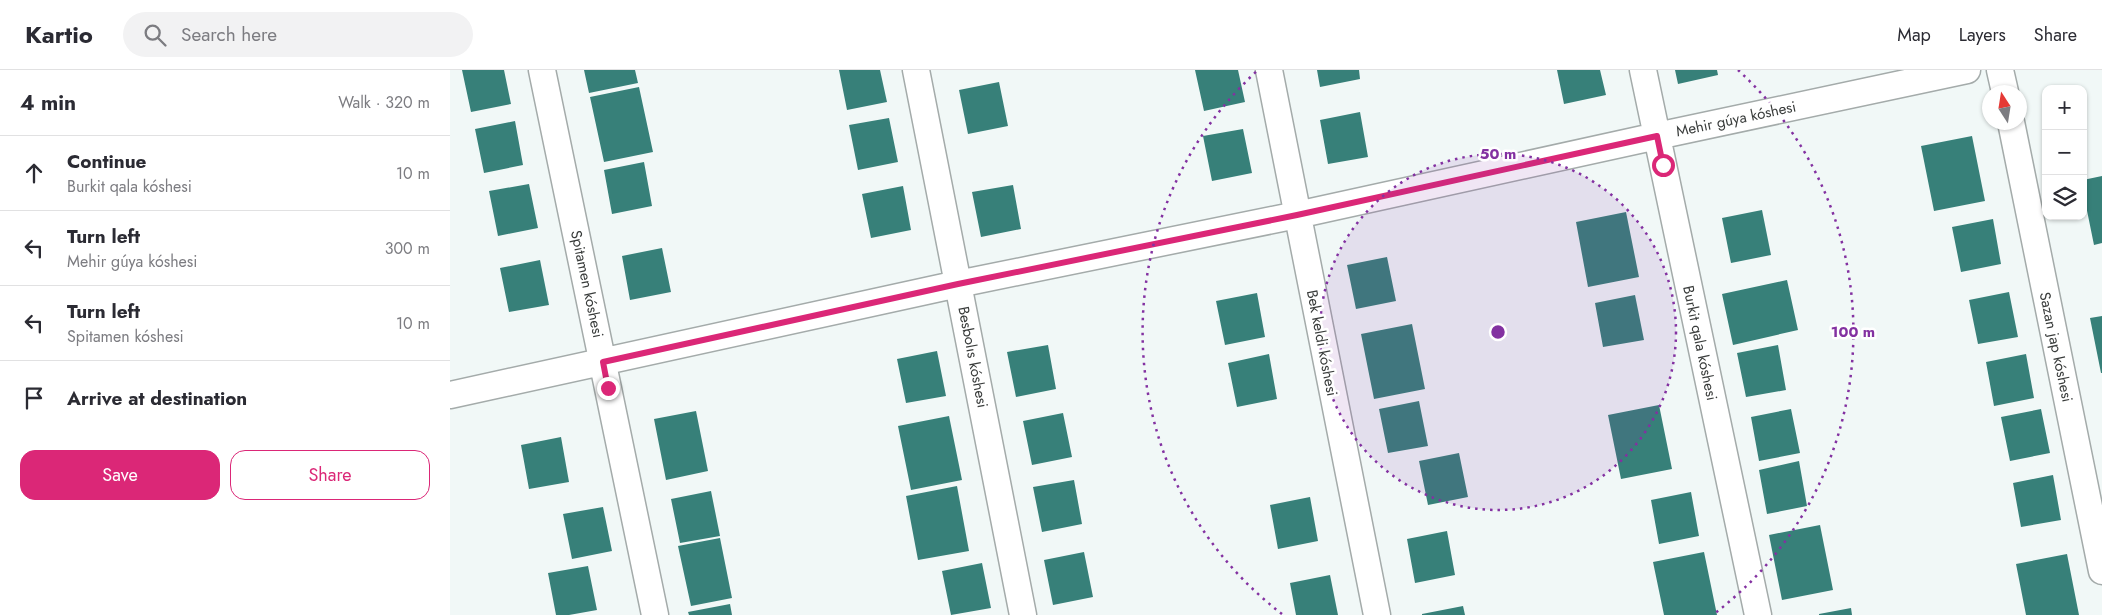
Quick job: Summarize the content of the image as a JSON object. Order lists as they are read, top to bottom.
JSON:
{
  "streets": {
    "street": [
      "Mehir gúyа kóshesi",
      "Spitamen kóshesi",
      "Bek keldi kóshesi",
      "Burkit qala kóshesi",
      "Sazan jap kóshesi",
      "Besbolıs kóshesi"
    ]
  },
  "crossings": [
    ["Mehir gúyа kóshesi", "Spitamen kóshesi"],
    ["Mehir gúyа kóshesi", "Bek keldi kóshesi"],
    ["Mehir gúyа kóshesi", "Burkit qala kóshesi"],
    ["Mehir gúyа kóshesi", "Besbolıs kóshesi"]
  ],
  "north": "top",
  "page": {
    "header": "Kartio",
    "search": "Search here",
    "nav": ["Map", "Layers", "Share"],
    "heading": ["4 min", "Walk · 320 m"],
    "map_buttons": ["+", "−"],
    "list": [
      ["Continue", "Burkit qala kóshesi", "10 m"],
      ["Turn left", "Mehir gúyа kóshesi", "300 m"],
      ["Turn left", "Spitamen kóshesi", "10 m"],
      "Arrive at destination"
    ],
    "buttons": ["Save", "Share"]
  },
  "rings": ["50 m", "100 m"]
}
